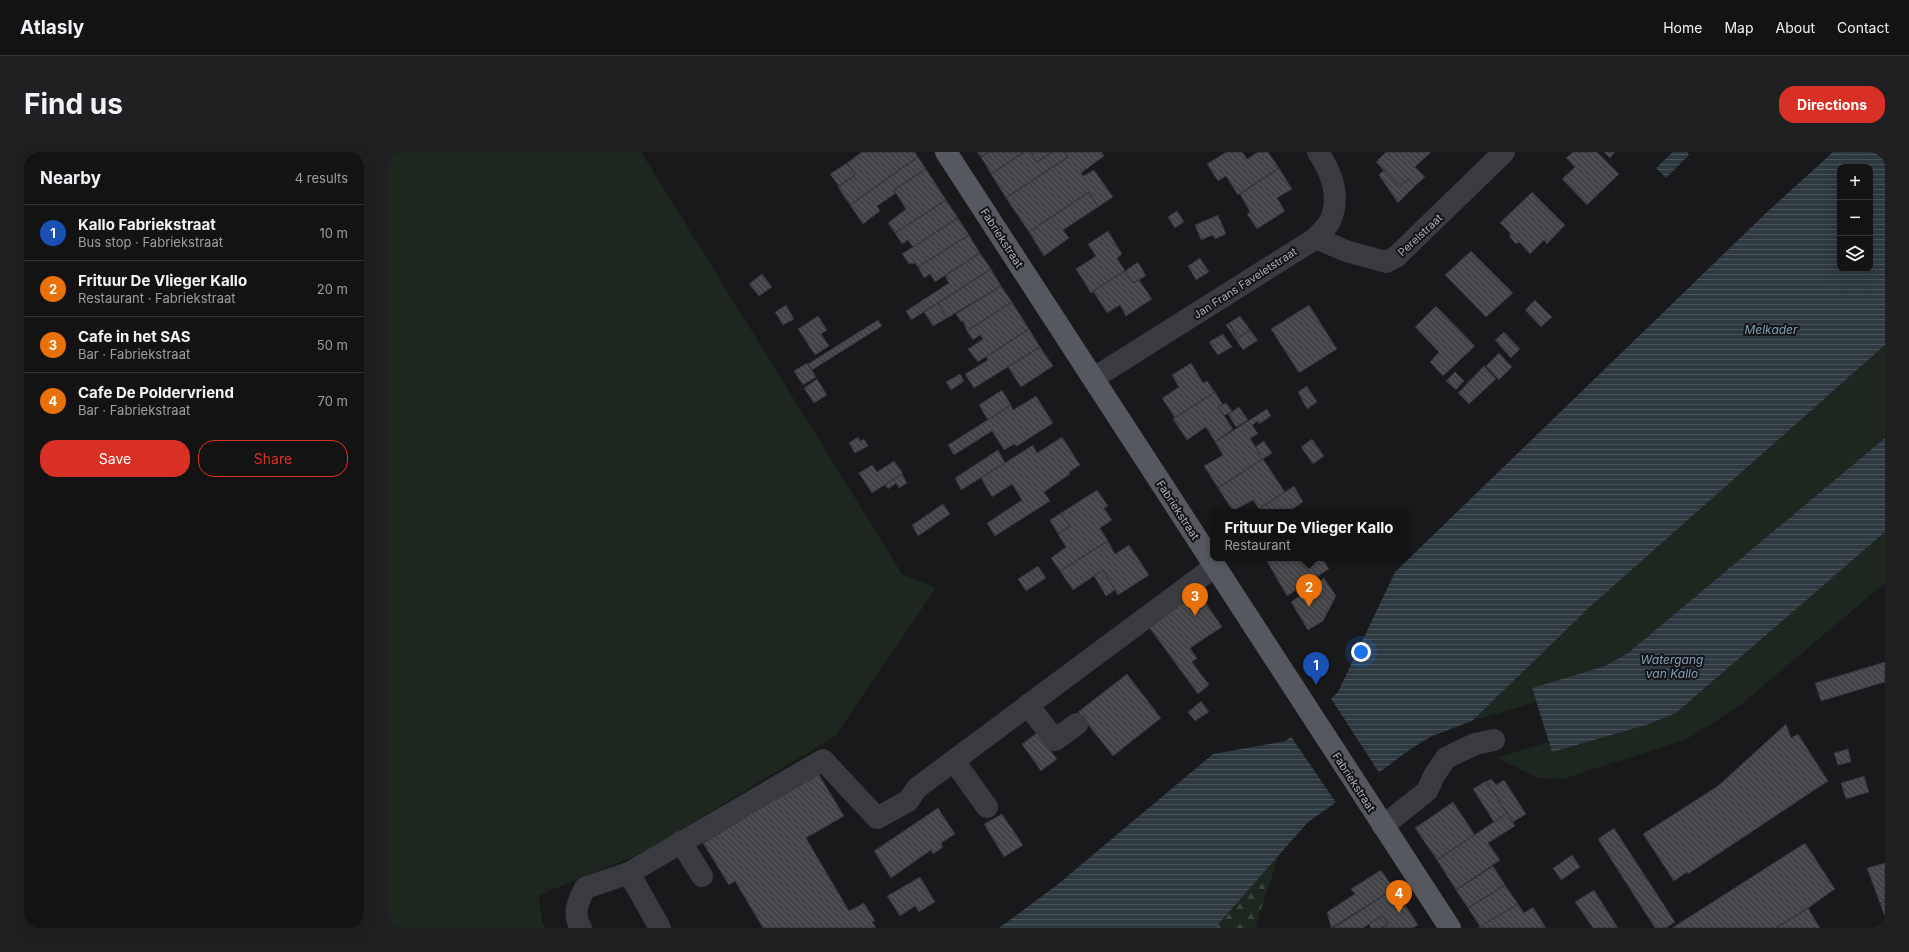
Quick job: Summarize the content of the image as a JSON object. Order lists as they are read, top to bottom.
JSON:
{
  "streets": {
    "main road": ["Fabriekstraat"],
    "street": ["Perelstraat", "Jan Frans Faveletstraat"]
  },
  "crossings": [
    ["Perelstraat", "Jan Frans Faveletstraat"],
    ["Fabriekstraat", "Jan Frans Faveletstraat"]
  ],
  "water": ["Melkader", "Watergang van Kallo"],
  "page": {
    "header": "Atlasly",
    "nav": [
      "Home",
      "Map",
      "About",
      "Contact"
    ],
    "buttons": [
      "Directions",
      ["Save", "Share"]
    ],
    "title": "Find us",
    "heading": ["Nearby", "4 results"],
    "map_buttons": ["+", "−"],
    "list": [
      {
        "mark": "1",
        "name": "Kallo Fabriekstraat",
        "note": "Bus stop · Fabriekstraat",
        "value": "10 m"
      },
      {
        "mark": "2",
        "name": "Frituur De Vlieger Kallo",
        "note": "Restaurant · Fabriekstraat",
        "value": "20 m"
      },
      {
        "mark": "3",
        "name": "Cafe in het SAS",
        "note": "Bar · Fabriekstraat",
        "value": "50 m"
      },
      {
        "mark": "4",
        "name": "Cafe De Poldervriend",
        "note": "Bar · Fabriekstraat",
        "value": "70 m"
      }
    ],
    "popup": ["Frituur De Vlieger Kallo", "Restaurant"],
    "pins": [
      "2",
      "3",
      "1",
      "4"
    ]
  }
}
